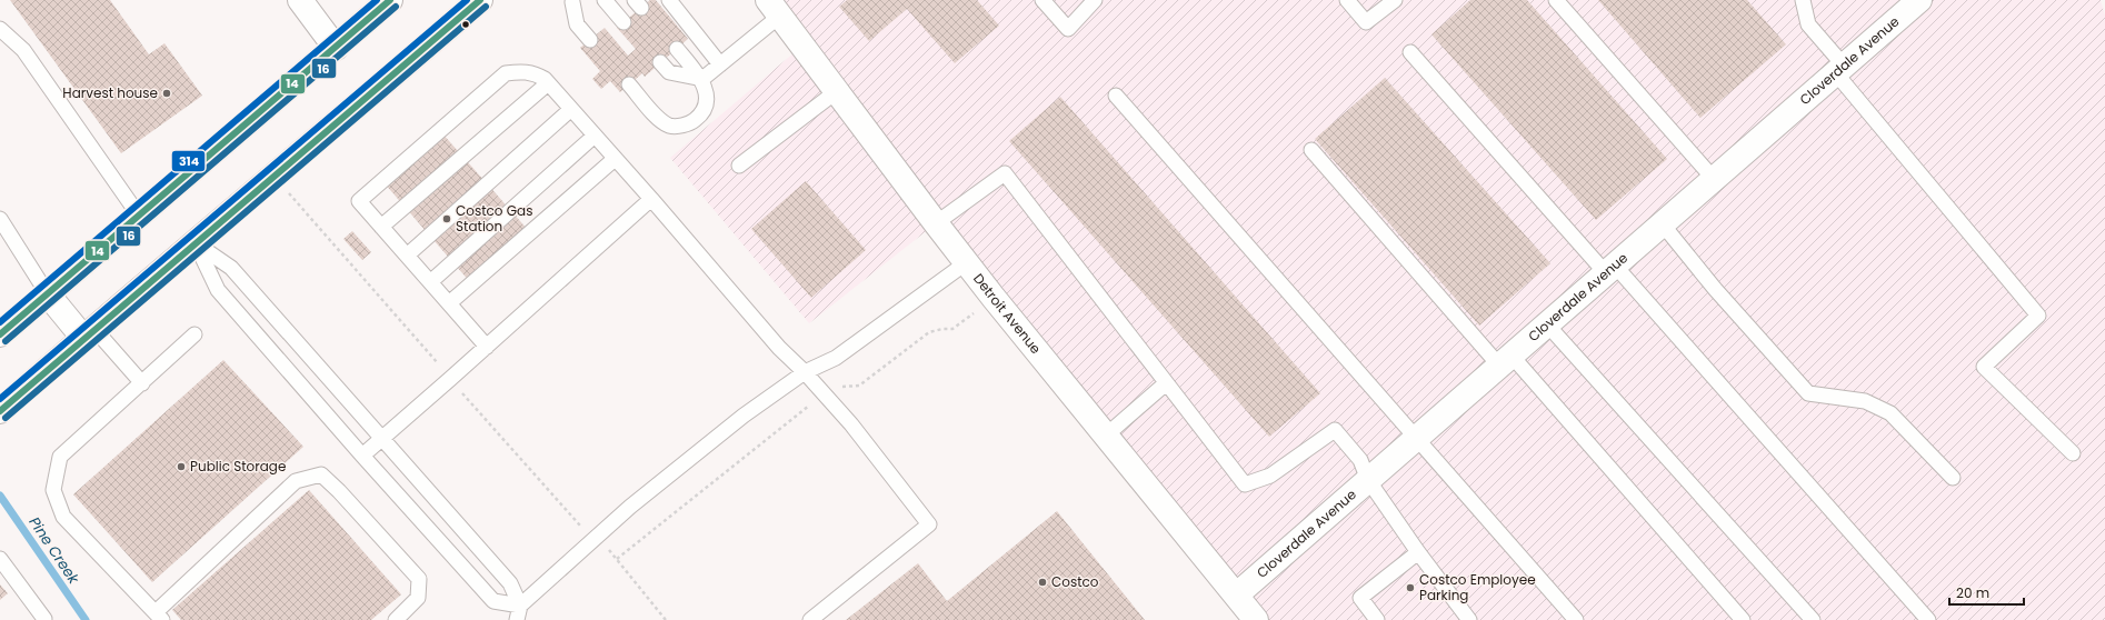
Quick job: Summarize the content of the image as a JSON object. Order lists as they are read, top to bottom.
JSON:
{
  "streets": {
    "street": ["Cloverdale Avenue", "Detroit Avenue"]
  },
  "crossings": [
    ["Cloverdale Avenue", "Detroit Avenue"]
  ],
  "water": ["Pine Creek"],
  "places": [
    "Harvest house",
    "Costco Gas Station",
    "Public Storage",
    "Costco",
    "Costco Employee Parking"
  ],
  "lines": ["transit line 14", "transit line 314", "transit line 16"],
  "scale_bar": "20 m"
}
